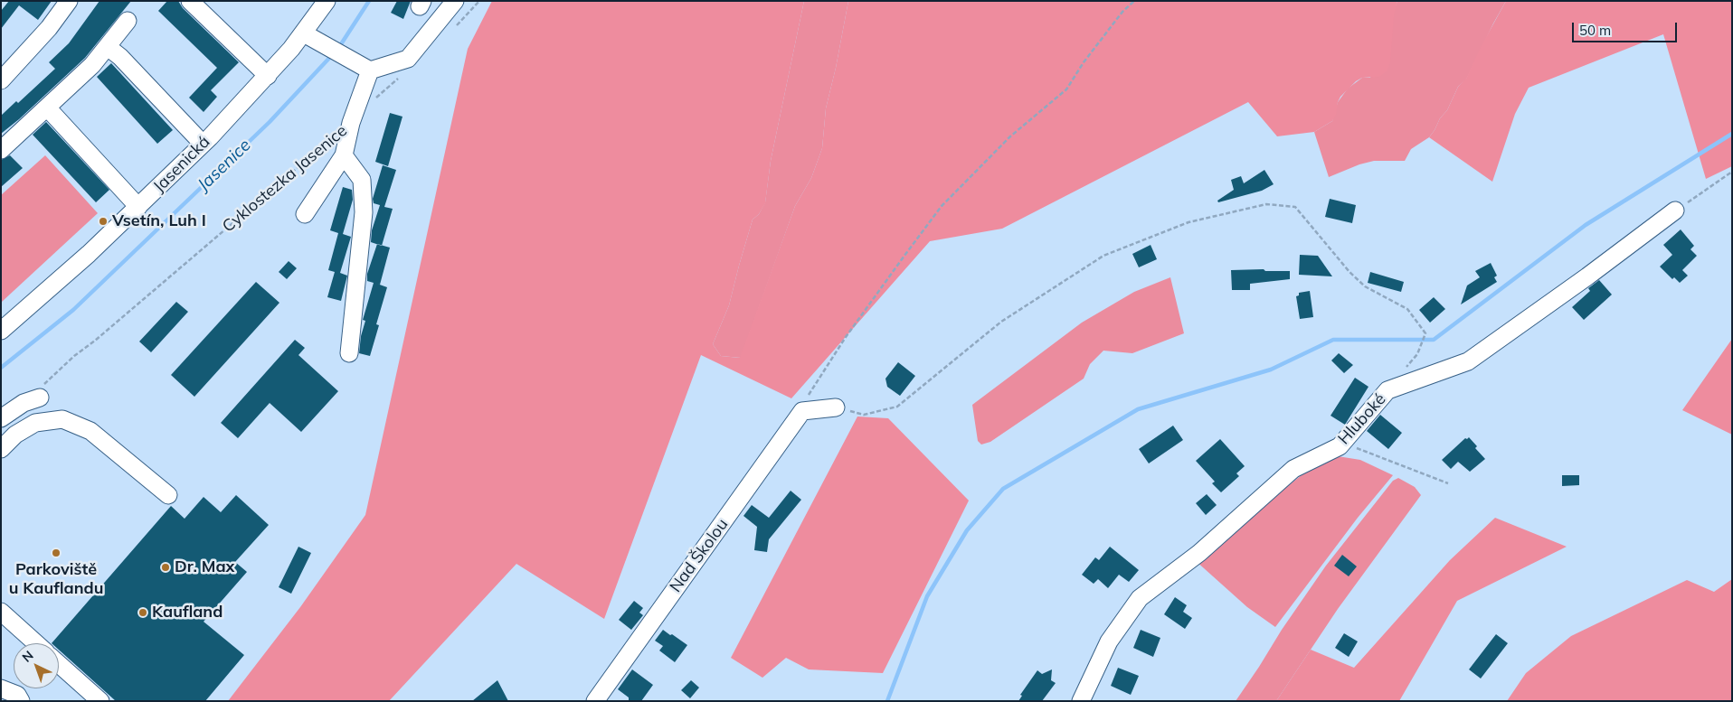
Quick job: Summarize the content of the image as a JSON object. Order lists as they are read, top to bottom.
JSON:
{
  "streets": {
    "street": ["Jasenická", "Hluboké", "Nad Školou"],
    "path": ["Cyklostezka Jasenice"]
  },
  "water": ["Jasenice"],
  "places": [
    "Vsetín, Luh I",
    "Parkoviště u Kauflandu",
    "Dr. Max",
    "Kaufland"
  ],
  "scale_bar": "50 m",
  "north": "top left"
}
